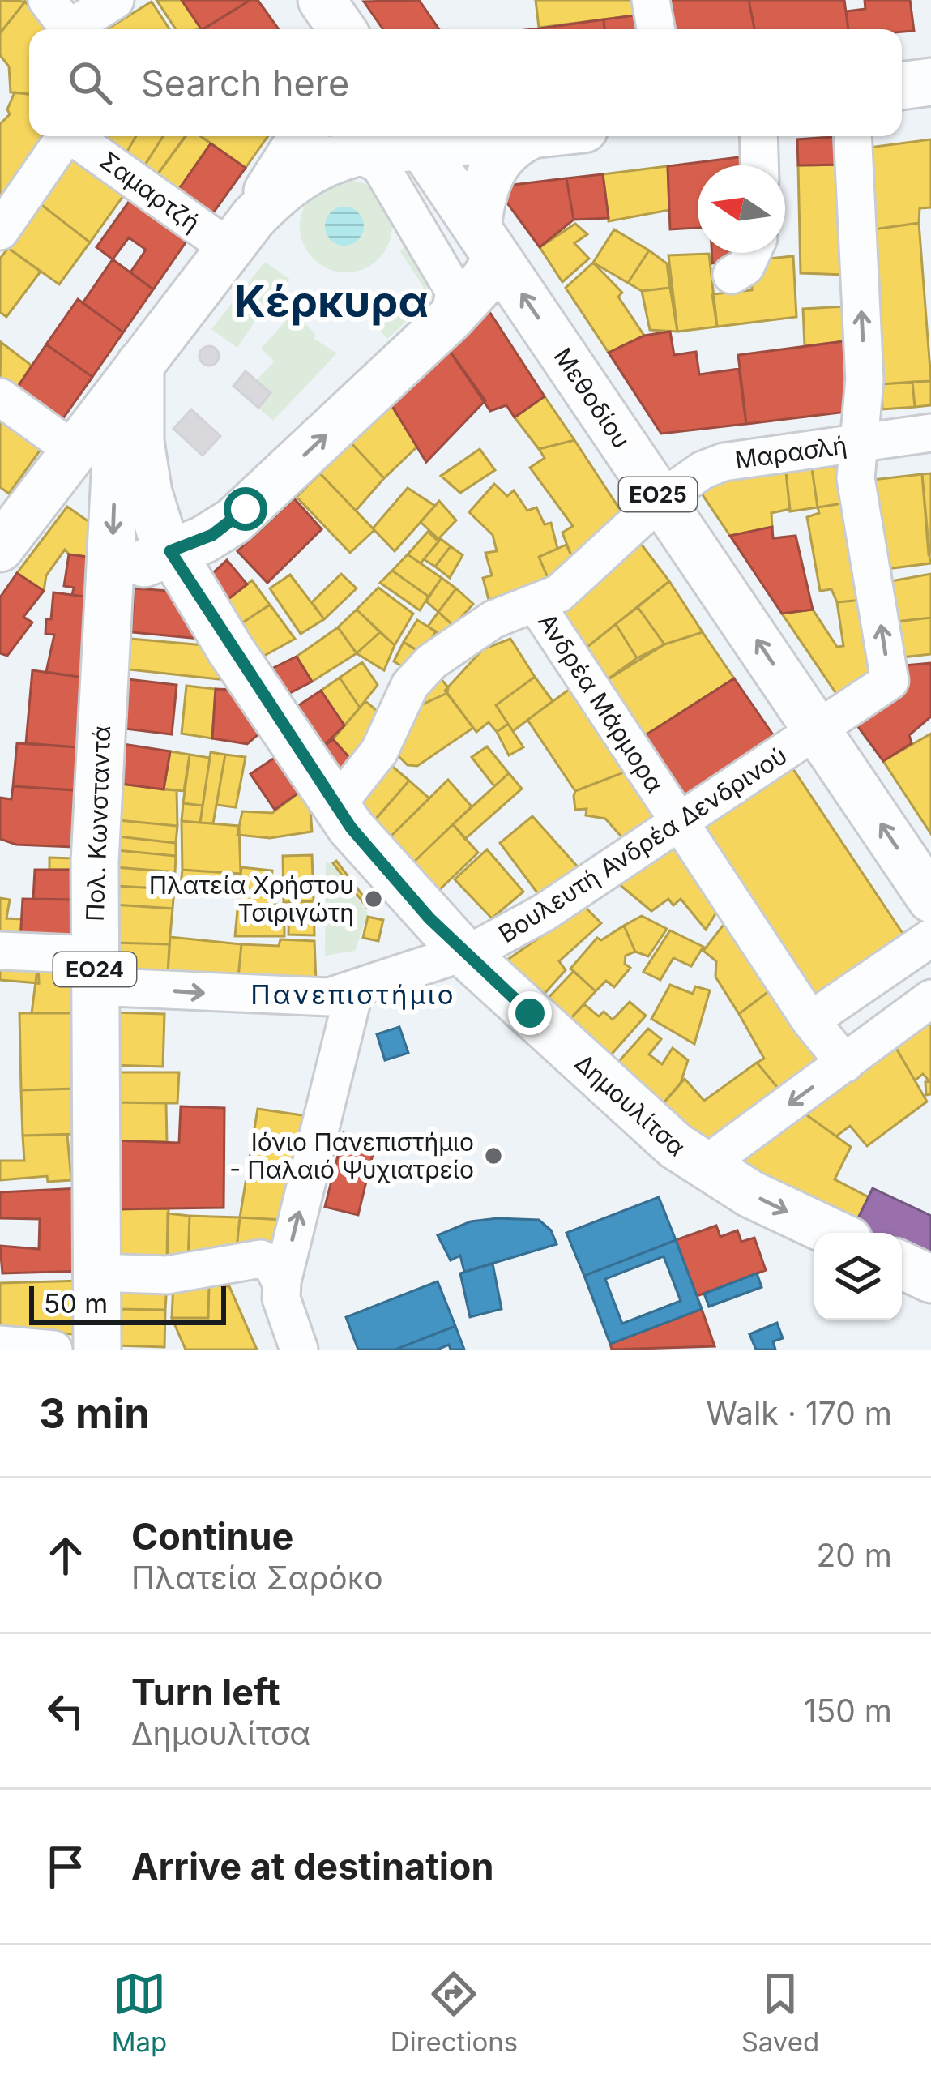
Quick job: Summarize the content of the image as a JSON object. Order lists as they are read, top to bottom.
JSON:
{
  "streets": {
    "main road": [
      "Μεθοδίου",
      "ΕΟ25",
      "Πολ. Κωνσταντά",
      "ΕΟ24",
      "Δημουλίτσα"
    ],
    "street": [
      "Σαμαρτζή",
      "Μαρασλή",
      "Ανδρέα Μάρμορα",
      "Βουλευτή Ανδρέα Δενδρινού"
    ]
  },
  "crossings": [
    ["Μεθοδίου", "Μαρασλή"],
    ["Μεθοδίου", "ΕΟ25"],
    ["Μεθοδίου", "Βουλευτή Ανδρέα Δενδρινού"],
    ["Μαρασλή", "Ανδρέα Μάρμορα"],
    ["Μαρασλή", "Βουλευτή Ανδρέα Δενδρινού"],
    ["Μαρασλή", "Δημουλίτσα"],
    ["ΕΟ25", "Βουλευτή Ανδρέα Δενδρινού"],
    ["Ανδρέα Μάρμορα", "Βουλευτή Ανδρέα Δενδρινού"],
    ["Πολ. Κωνσταντά", "Βουλευτή Ανδρέα Δενδρινού"],
    ["Πολ. Κωνσταντά", "Δημουλίτσα"],
    ["Βουλευτή Ανδρέα Δενδρινού", "Δημουλίτσα"]
  ],
  "one_way": ["Μεθοδίου"],
  "districts": ["Κέρκυρα", "Πανεπιστήμιο"],
  "places": ["Πλατεία Χρήστου Τσιριγώτη", "Ιόνιο Πανεπιστήμιο - Παλαιό Ψυχιατρείο"],
  "scale_bar": "50 m",
  "north": "left",
  "page": {
    "search": "Search here",
    "scale": "50 m",
    "heading": ["3 min", "Walk · 170 m"],
    "list": [
      ["Continue", "Πλατεία Σαρόκο", "20 m"],
      ["Turn left", "Δημουλίτσα", "150 m"],
      "Arrive at destination"
    ],
    "nav": ["Map", "Directions", "Saved"]
  }
}
